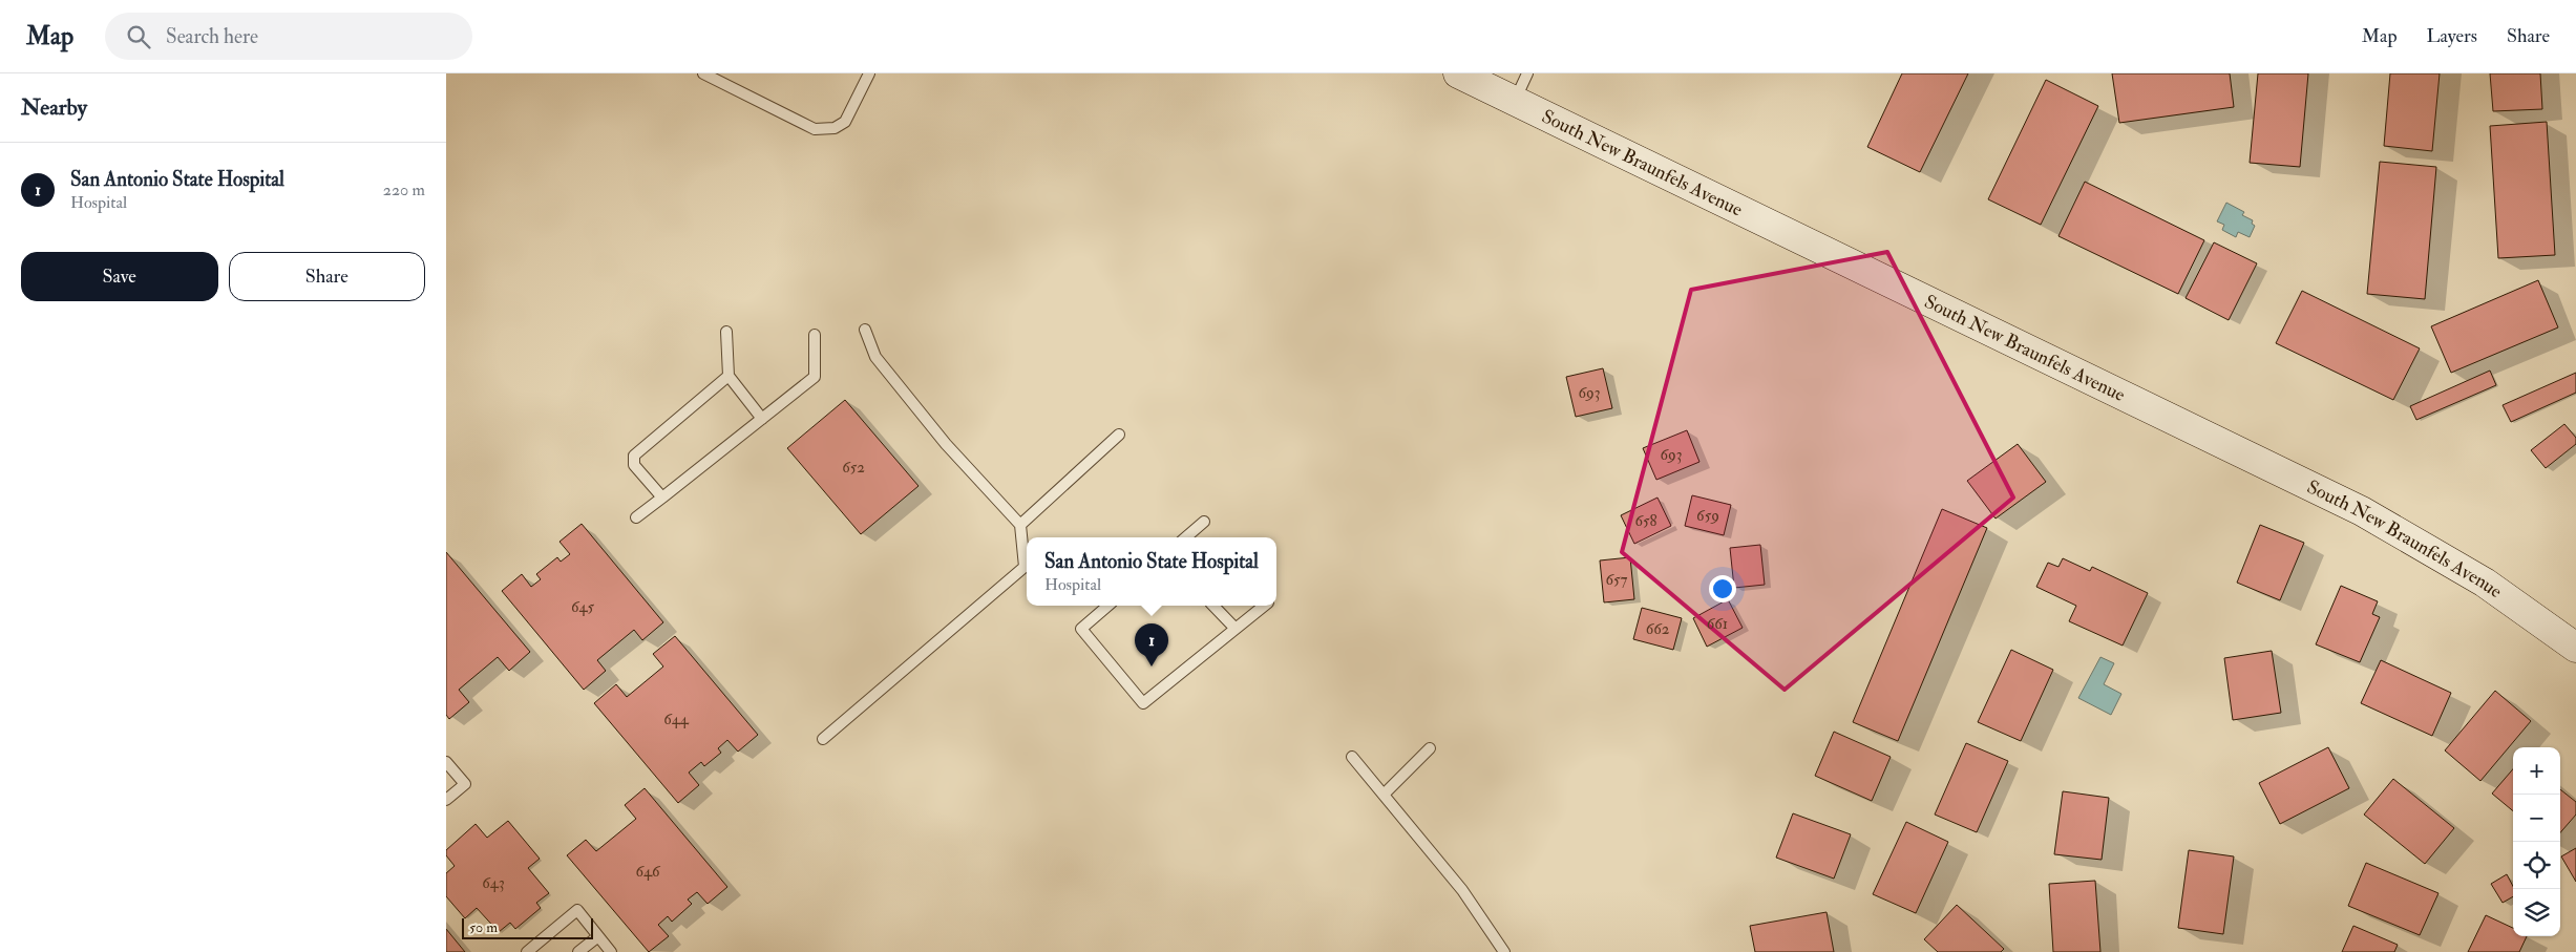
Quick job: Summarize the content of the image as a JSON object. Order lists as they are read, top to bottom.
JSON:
{
  "streets": {
    "main road": ["South New Braunfels Avenue"]
  },
  "house_numbers": [
    "693",
    "693",
    "652",
    "659",
    "658",
    "657",
    "645",
    "661",
    "662",
    "644",
    "646",
    "643"
  ],
  "scale_bar": "50 m",
  "page": {
    "header": "Map",
    "search": "Search here",
    "nav": ["Map", "Layers", "Share"],
    "heading": "Nearby",
    "list": [
      {
        "mark": "1",
        "name": "San Antonio State Hospital",
        "note": "Hospital",
        "value": "220 m"
      }
    ],
    "buttons": ["Save", "Share"],
    "popup": ["San Antonio State Hospital", "Hospital"],
    "pins": "1",
    "map_buttons": ["+", "−"],
    "scale": "50 m"
  }
}
